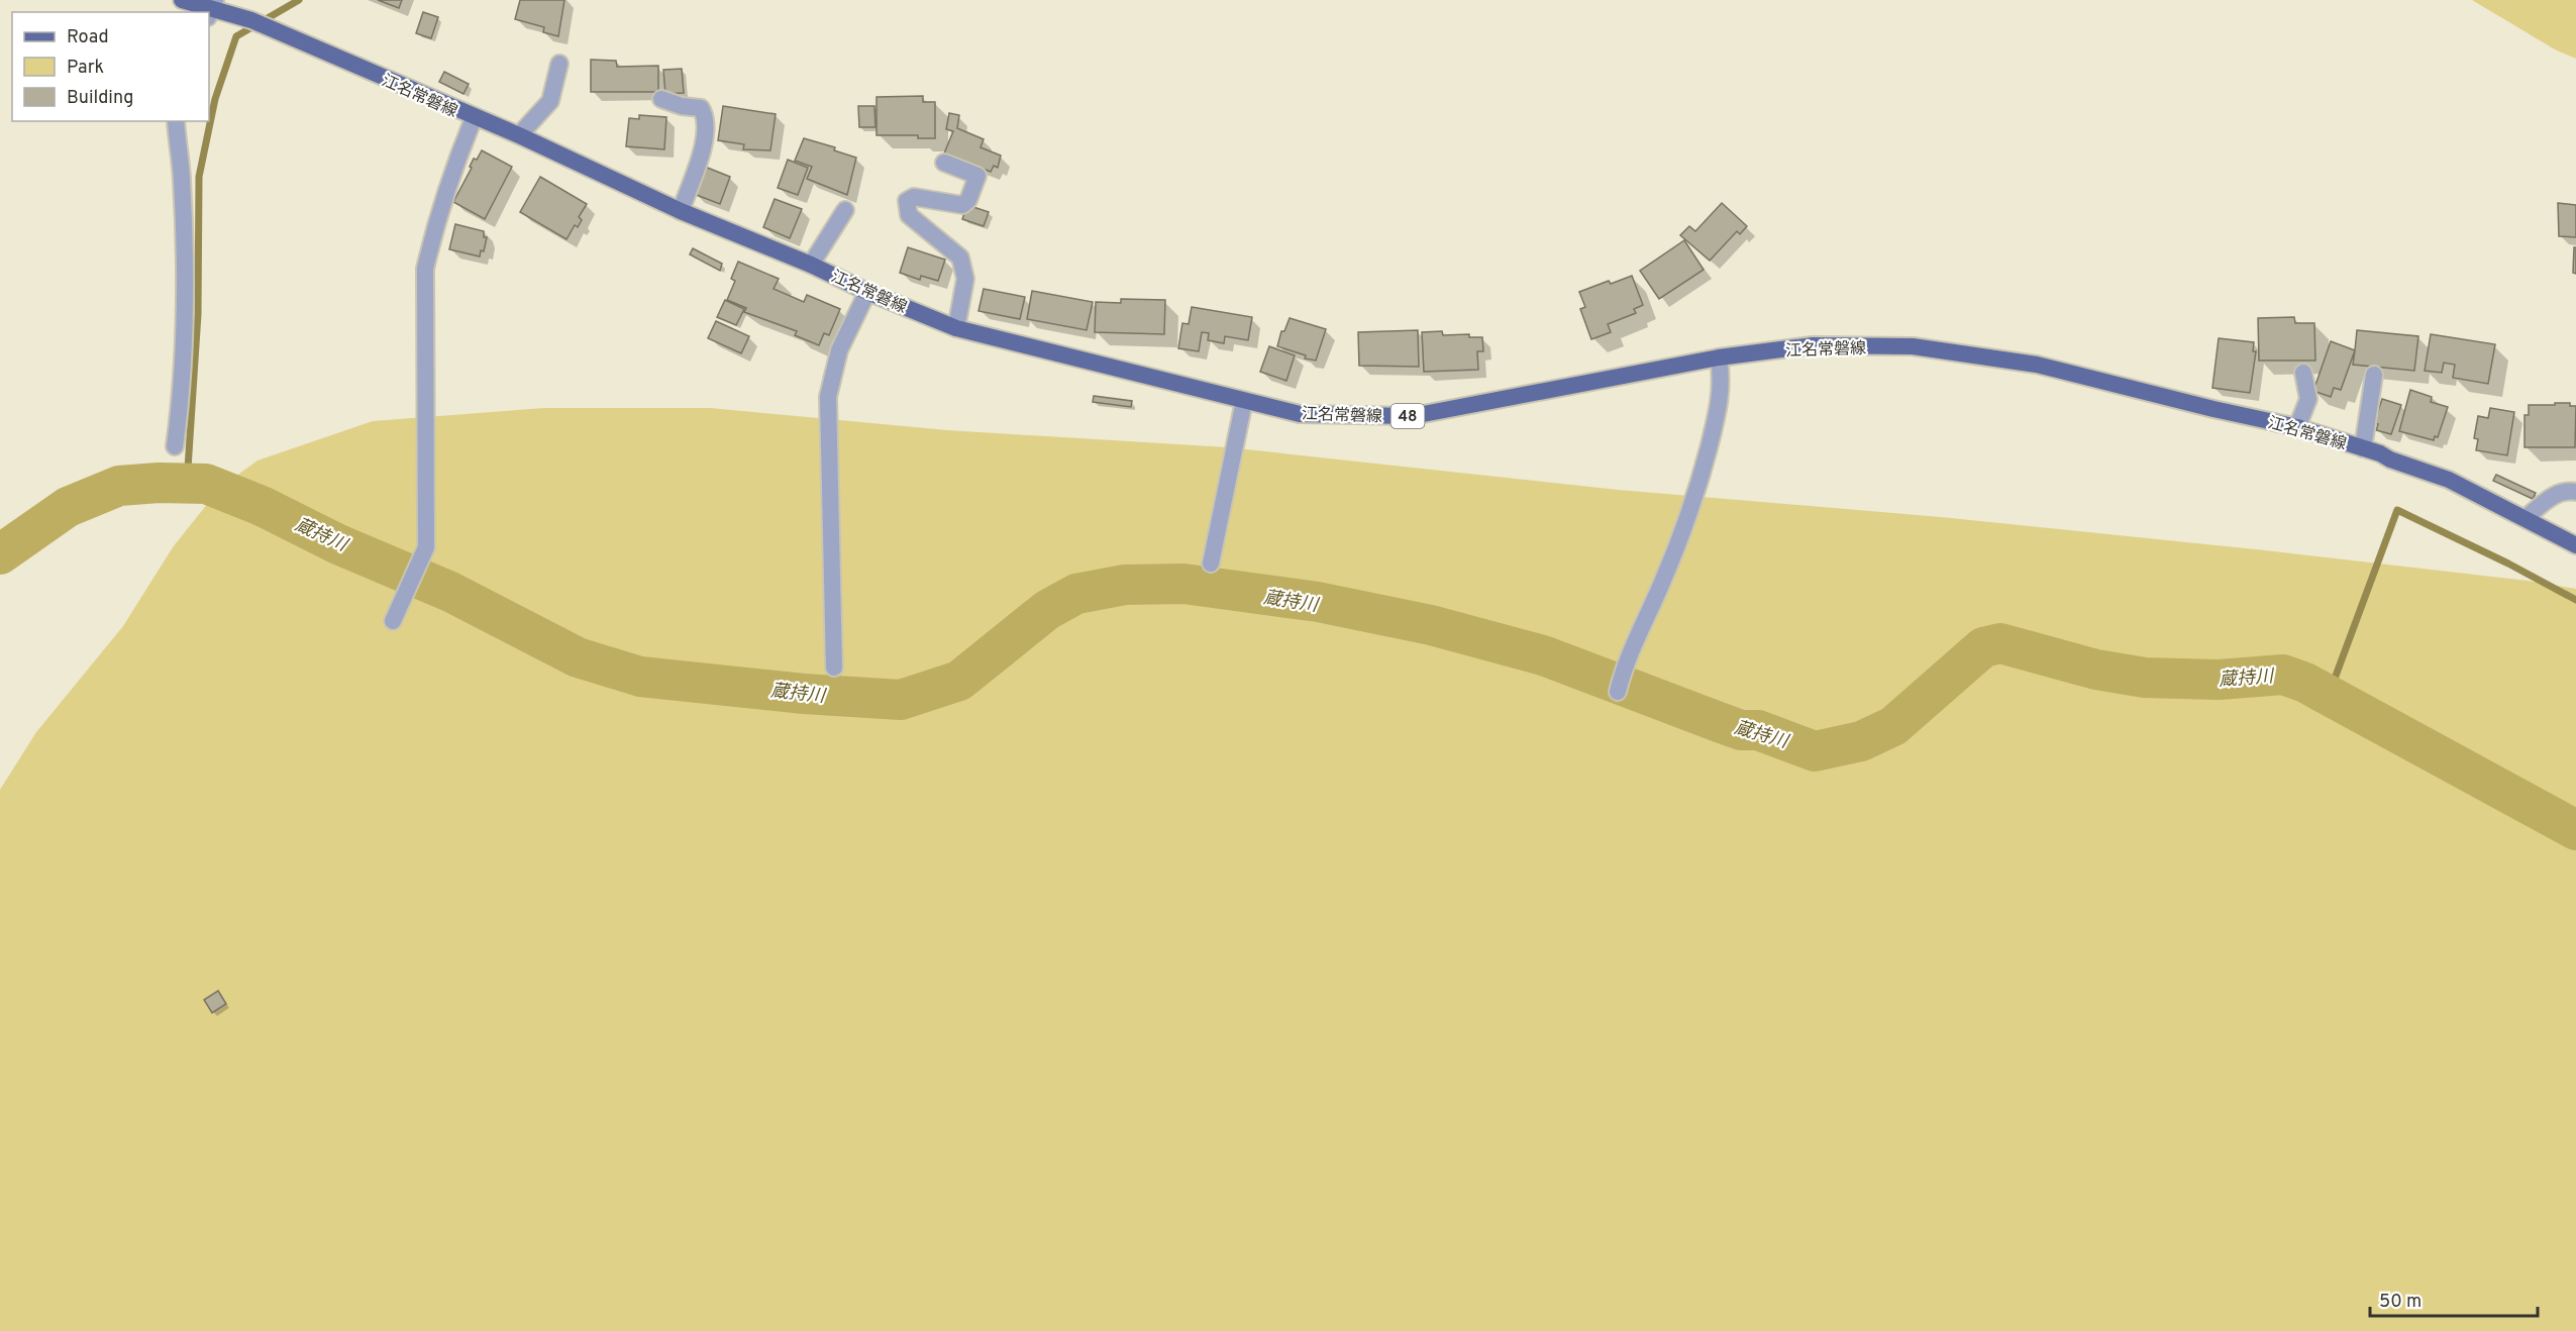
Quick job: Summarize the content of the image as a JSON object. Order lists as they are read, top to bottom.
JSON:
{
  "streets": {
    "main road": ["江名常磐線", "48"]
  },
  "water": ["蔵持川"],
  "legend": ["Road", "Park", "Building"],
  "scale_bar": "50 m"
}
